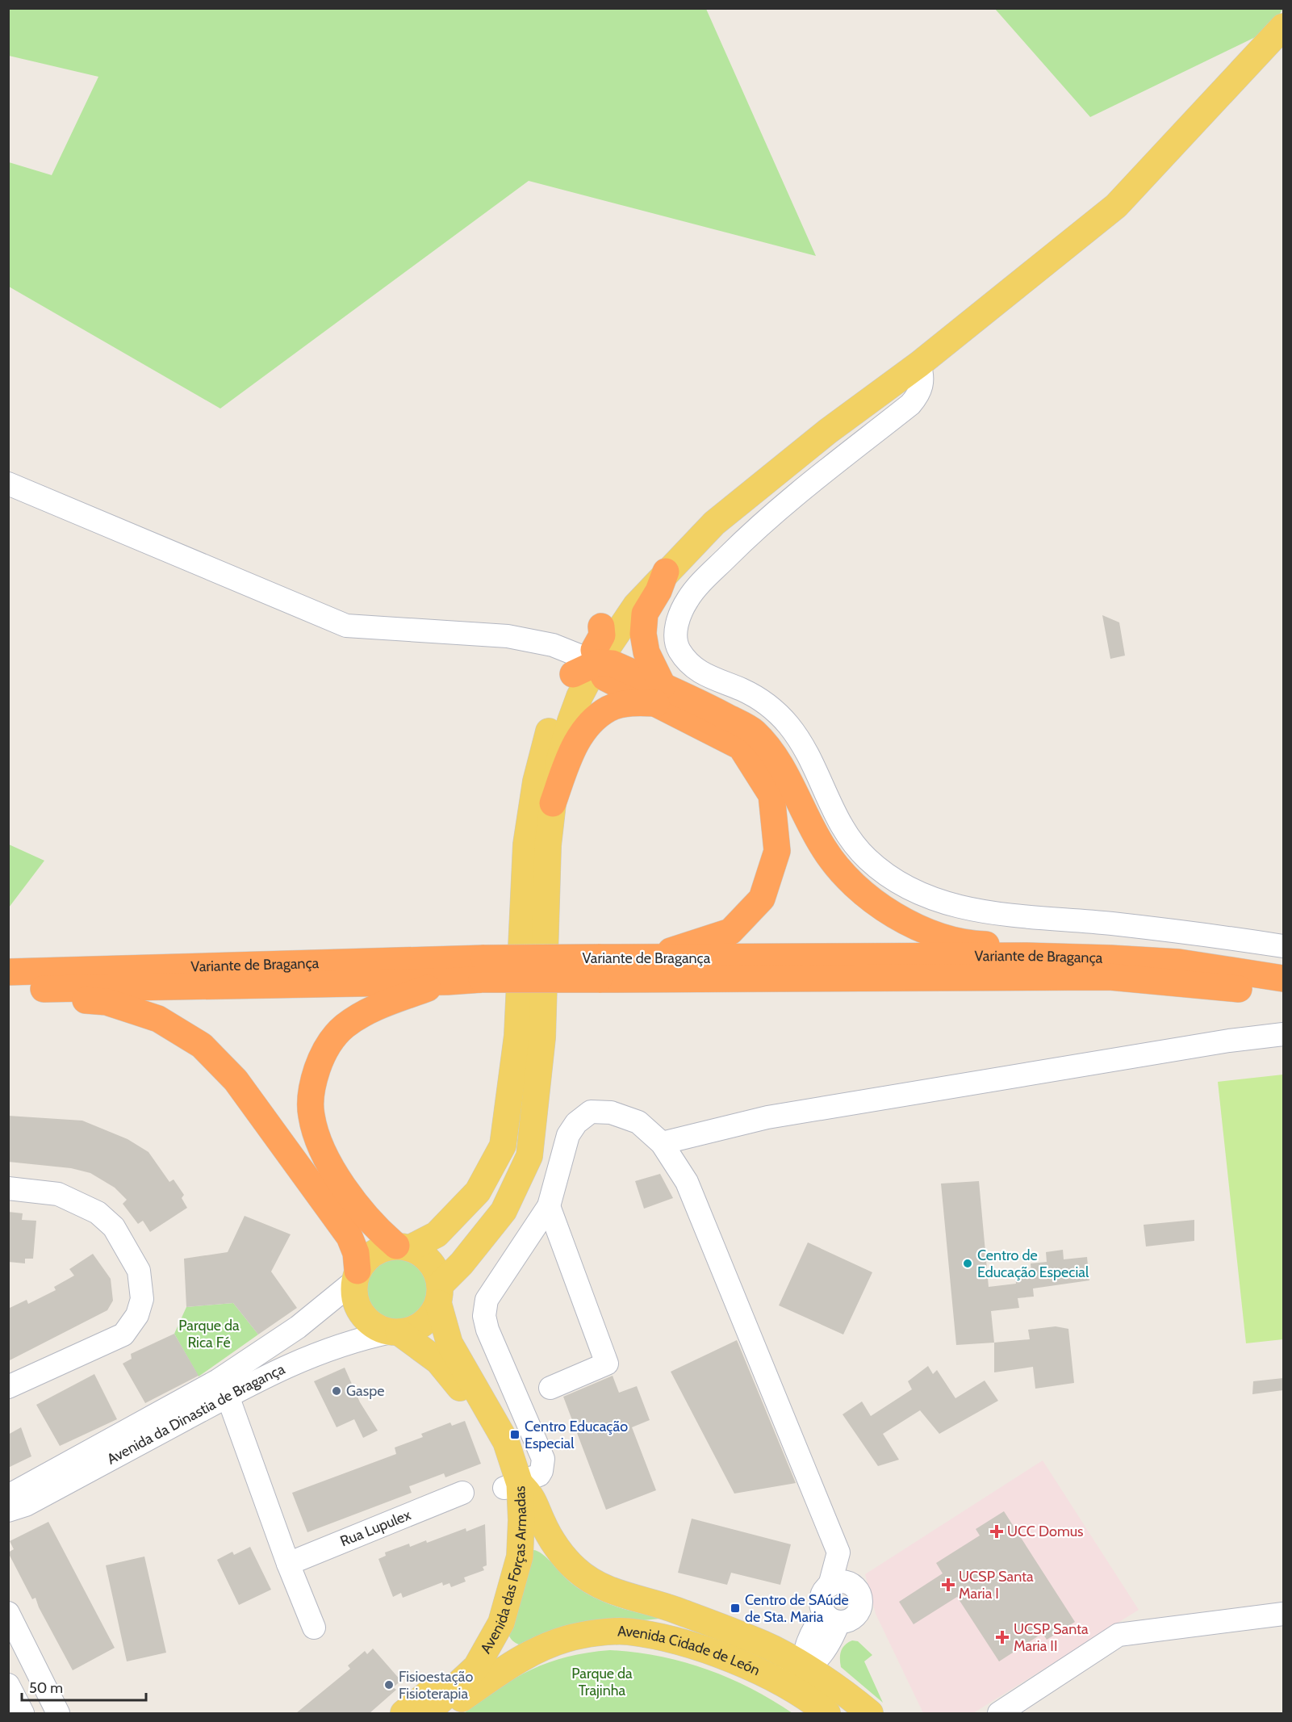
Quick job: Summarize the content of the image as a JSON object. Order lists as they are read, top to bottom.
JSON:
{
  "streets": {
    "highway": ["Variante de Bragança"],
    "main road": ["Avenida das Forças Armadas", "Avenida Cidade de León"],
    "street": ["Avenida da Dinastia de Bragança", "Rua Lupulex"]
  },
  "crossings": [
    ["Avenida da Dinastia de Bragança", "Avenida das Forças Armadas"],
    ["Avenida das Forças Armadas", "Avenida Cidade de León"]
  ],
  "parks": ["Parque da Rica Fé", "Parque da Trajinha"],
  "places": {
    "other": ["Centro de Educação Especial", "Gaspe", "Fisioestação Fisioterapia"],
    "transit": ["Centro Educação Especial", "Centro de SAúde de Sta. Maria"],
    "health": ["UCC Domus", "UCSP Santa Maria I", "UCSP Santa Maria II"]
  },
  "scale_bar": "50 m"
}
